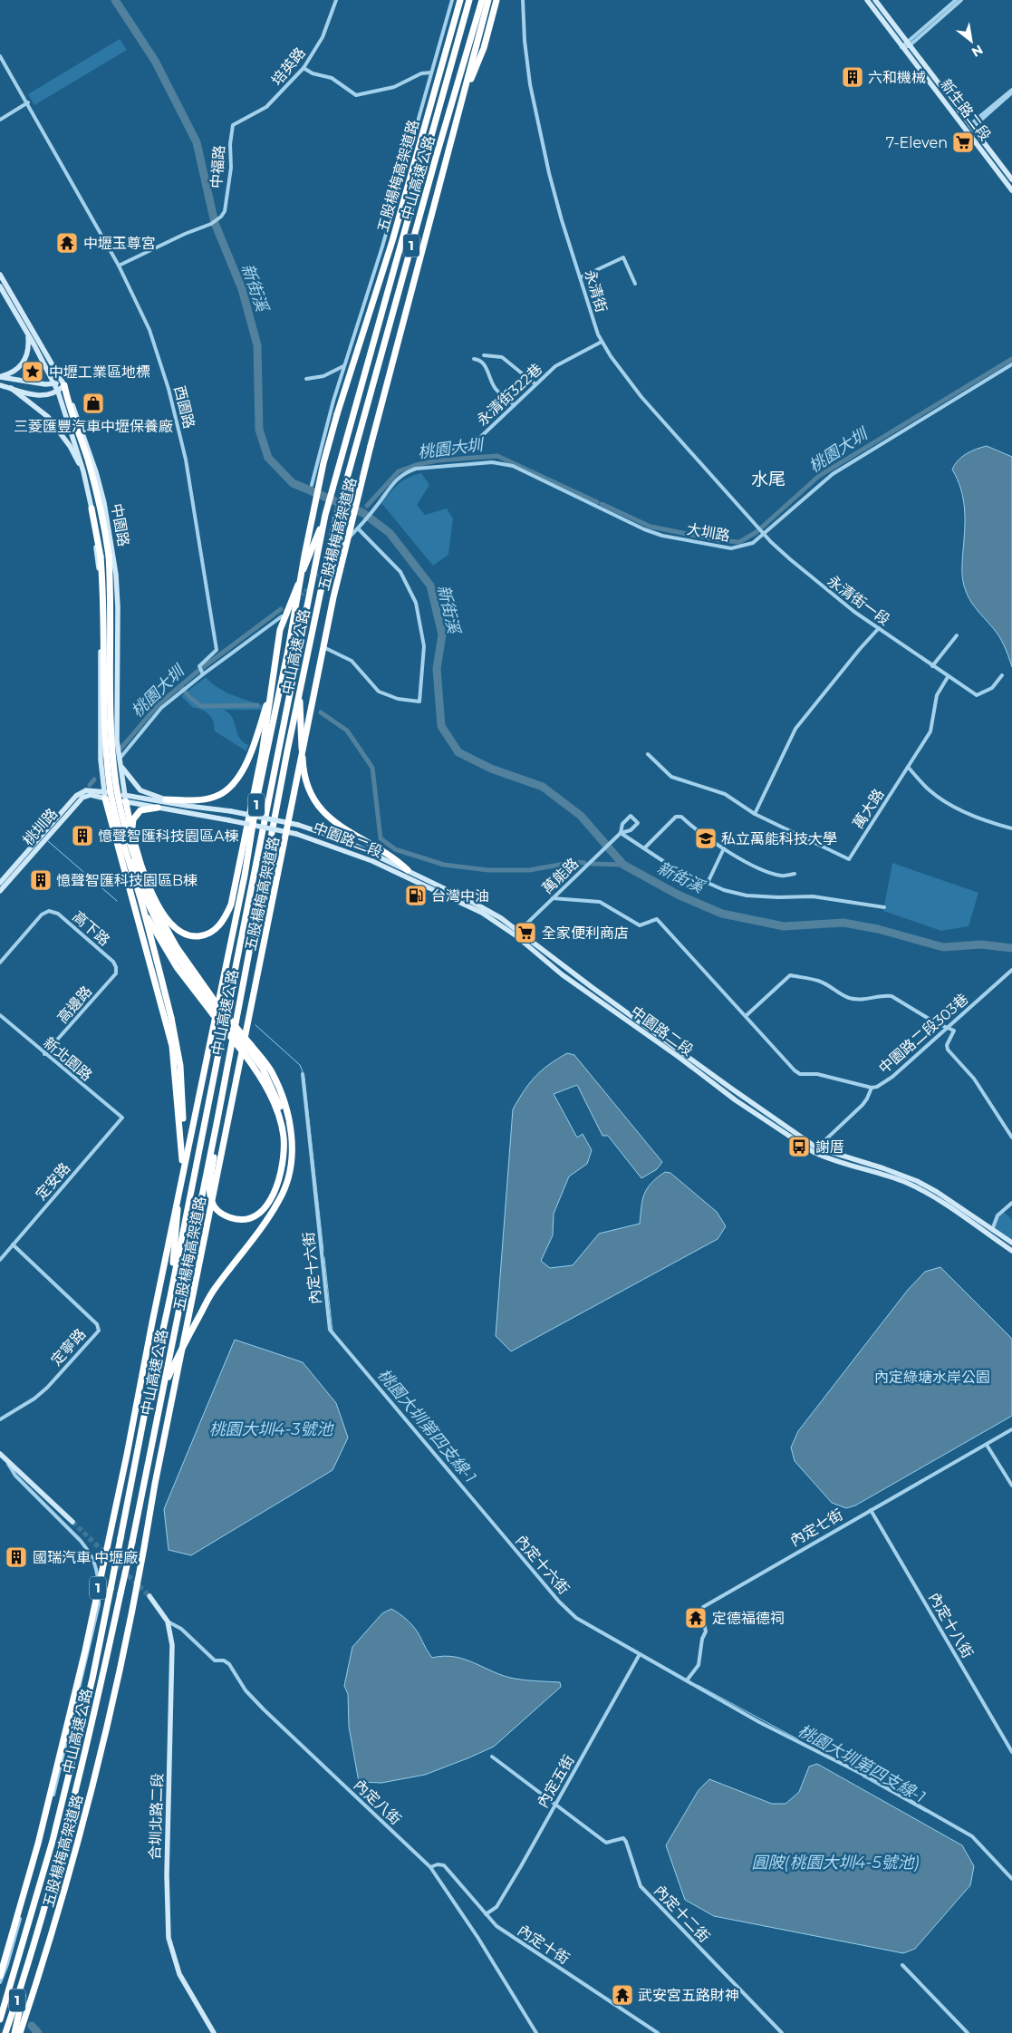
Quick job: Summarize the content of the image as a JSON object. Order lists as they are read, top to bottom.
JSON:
{
  "streets": {
    "highway": ["五股楊梅高架道路", "中山高速公路", "1"],
    "main road": [
      "新生路二段",
      "中園路",
      "桃圳路",
      "中園路二段",
      "合圳北路二段"
    ],
    "street": [
      "培英路",
      "中福路",
      "永清街",
      "永清街322巷",
      "西園路",
      "大圳路",
      "永清街一段",
      "萬大路",
      "萬能路",
      "高下路",
      "高邊路",
      "中園路二段303巷",
      "新北園路",
      "定安路",
      "內定十六街",
      "定寧路",
      "內定七街",
      "內定十八街",
      "內定五街",
      "內定八街",
      "內定十二街",
      "內定十街"
    ]
  },
  "crossings": [
    ["培英路", "中福路"],
    ["中福路", "西園路"],
    ["永清街", "永清街322巷"],
    ["永清街", "大圳路"],
    ["永清街", "永清街一段"],
    ["中園路", "桃圳路"],
    ["大圳路", "永清街一段"],
    ["永清街一段", "萬大路"],
    ["中園路二段", "萬能路"],
    ["中園路二段", "中園路二段303巷"],
    ["高下路", "高邊路"],
    ["高邊路", "新北園路"],
    ["新北園路", "定安路"],
    ["定安路", "定寧路"],
    ["內定十六街", "內定七街"],
    ["內定十六街", "內定五街"],
    ["內定七街", "內定十八街"],
    ["內定五街", "內定十二街"],
    ["內定五街", "內定十街"],
    ["內定八街", "合圳北路二段"],
    ["內定八街", "內定十街"]
  ],
  "districts": ["水尾"],
  "water": [
    "新街溪",
    "桃園大圳",
    "桃園大圳第四支線-1",
    "桃園大圳4-3號池",
    "圓陂(桃園大圳4-5號池)"
  ],
  "parks": ["內定綠塘水岸公園"],
  "places": {
    "building": [
      "六和機械",
      "憶聲智匯科技園區A棟",
      "憶聲智匯科技園區B棟",
      "國瑞汽車 中壢廠"
    ],
    "supermarket": ["7-Eleven", "全家便利商店"],
    "temple": ["中壢玉尊宮", "定德福德祠", "武安宮五路財神"],
    "place": ["中壢工業區地標"],
    "shop": ["三菱匯豐汽車中壢保養廠"],
    "school or university": ["私立萬能科技大學"],
    "fuel station": ["台灣中油"],
    "bus stop": ["謝厝"]
  },
  "north": "bottom right"
}
